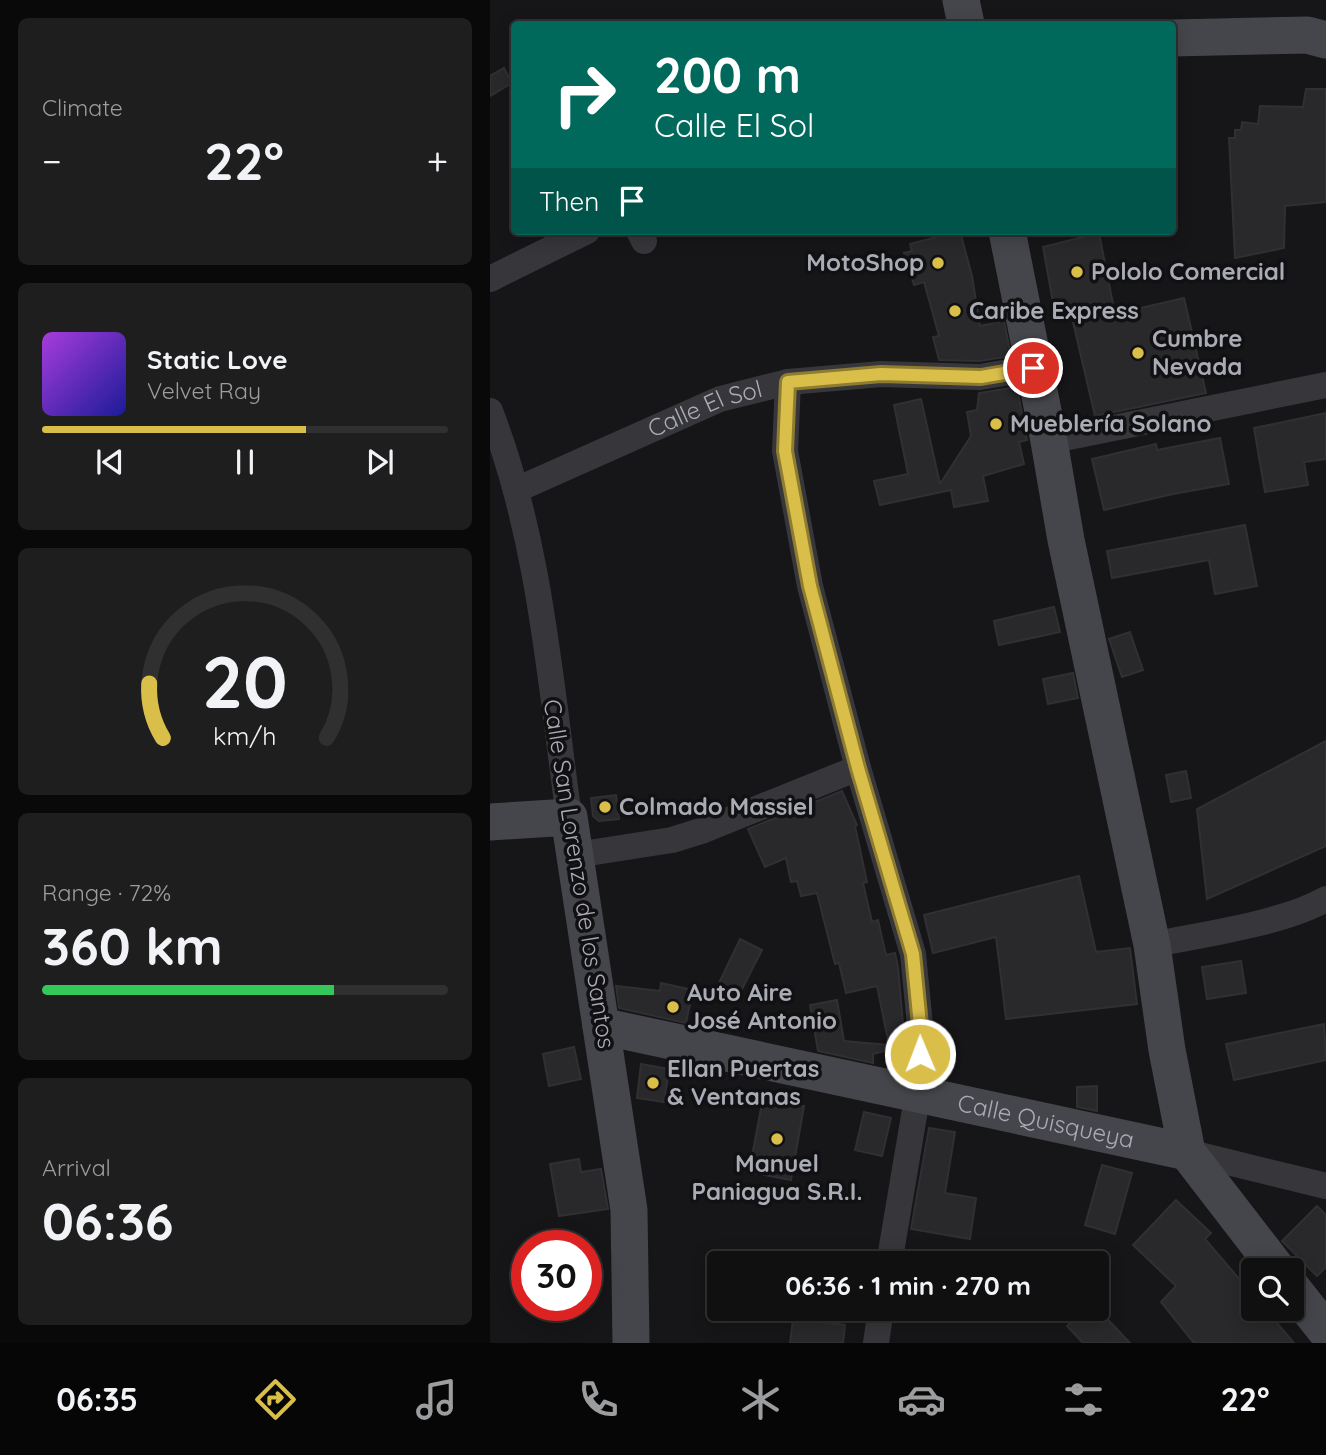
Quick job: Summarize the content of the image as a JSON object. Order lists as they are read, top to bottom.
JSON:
{
  "streets": {
    "main road": ["Calle San Lorenzo de los Santos", "Calle Quisqueya"],
    "street": ["Calle El Sol"]
  },
  "crossings": [
    ["Calle El Sol", "Calle San Lorenzo de los Santos"],
    ["Calle San Lorenzo de los Santos", "Calle Quisqueya"]
  ],
  "places": [
    "MotoShop",
    "Pololo Comercial",
    "Caribe Express",
    "Cumbre Nevada",
    "Mueblería Solano",
    "Colmado Massiel",
    "Auto Aire José Antonio",
    "Ellan Puertas & Ventanas",
    "Manuel Paniagua S.R.I."
  ],
  "page": {
    "tile": [
      "Climate",
      ["Range · 72%", "360 km"],
      ["Arrival", "06:36"]
    ],
    "turn": ["200 m", "Calle El Sol"],
    "heat": ["−", "22°", "+"],
    "then": "Then",
    "song": ["Static Love", "Velvet Ray"],
    "limit": "30",
    "trip": "06:36 · 1 min · 270 m",
    "tabs": ["06:35", "22°"],
    "gauge": ["20", "km/h"]
  }
}
